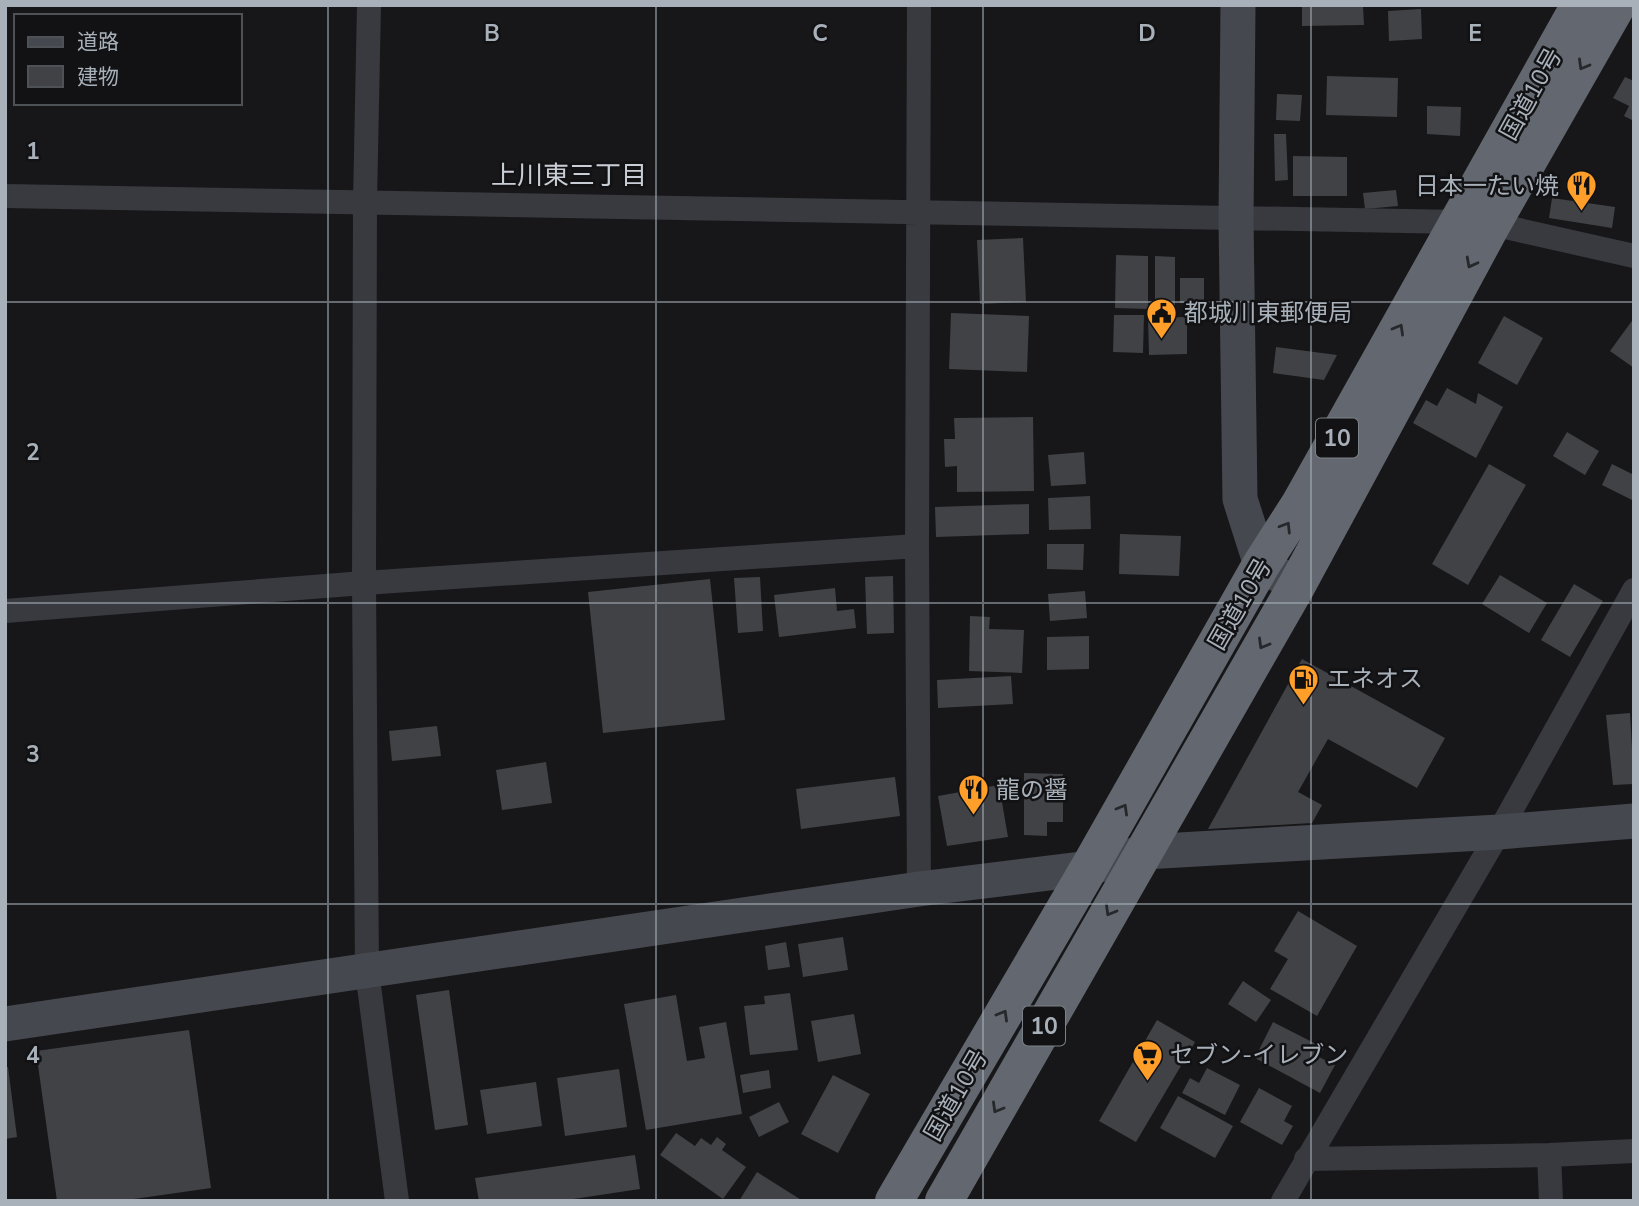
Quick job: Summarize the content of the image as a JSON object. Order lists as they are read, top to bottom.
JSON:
{
  "streets": {
    "highway": ["国道10号", "10"]
  },
  "districts": ["上川東三丁目"],
  "places": {
    "restaurant": ["日本一たい焼", "龍の醤"],
    "public building": ["都城川東郵便局"],
    "fuel station": ["エネオス"],
    "supermarket": ["セブン-イレブン"]
  },
  "legend": ["道路", "建物"],
  "grid": {
    "columns": [
      "B",
      "C",
      "D",
      "E"
    ],
    "rows": [
      "1",
      "2",
      "3",
      "4"
    ]
  }
}
